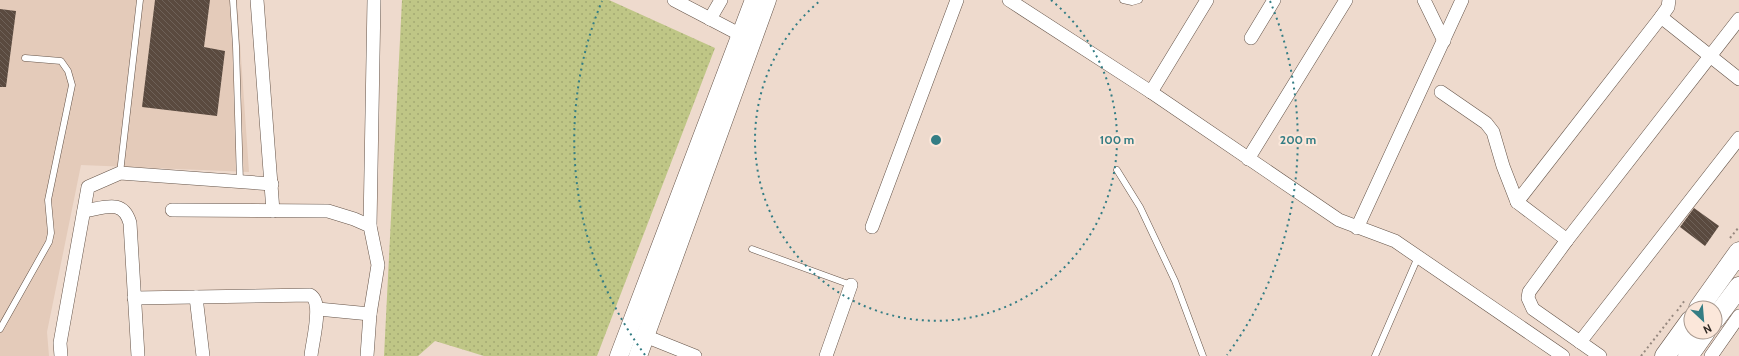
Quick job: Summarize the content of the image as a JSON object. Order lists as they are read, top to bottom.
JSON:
{
  "north": "bottom right",
  "rings": ["100 m", "200 m"]
}
